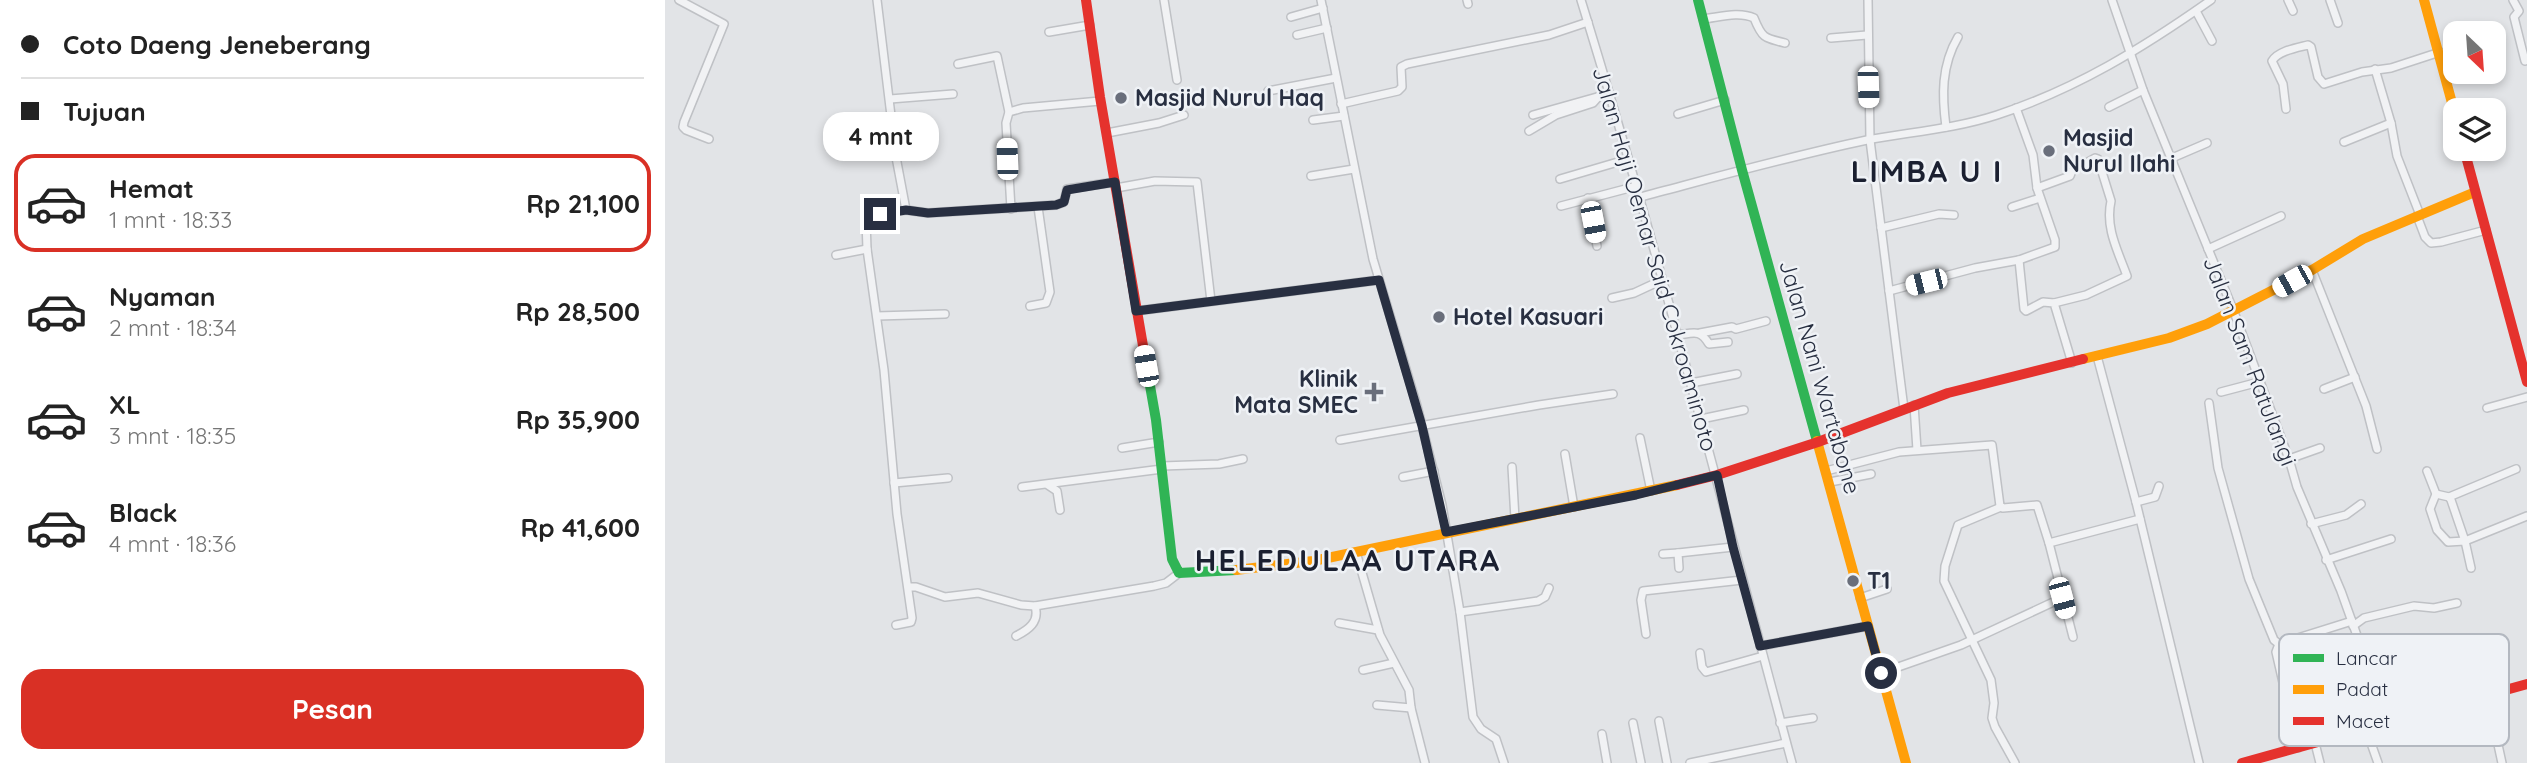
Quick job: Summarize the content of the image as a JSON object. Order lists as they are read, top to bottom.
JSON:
{
  "streets": {
    "street": ["Jalan Haji Oemar Said Cokroaminoto", "Jalan Sam Ratulangi", "Jalan Nani Wartabone"]
  },
  "districts": ["LIMBA U I", "HELEDULAA UTARA"],
  "places": {
    "other": [
      "Masjid Nurul Haq",
      "Masjid Nurul Ilahi",
      "Hotel Kasuari",
      "T1"
    ],
    "health": ["Klinik Mata SMEC"]
  },
  "legend": ["Lancar", "Padat", "Macet"],
  "north": "bottom right",
  "page": {
    "banner": ["Coto Daeng Jeneberang", "Tujuan"],
    "bubble": "4 mnt",
    "list": [
      {
        "name": "Hemat",
        "note": "1 mnt · 18:33",
        "value": "Rp 21,100"
      },
      {
        "name": "Nyaman",
        "note": "2 mnt · 18:34",
        "value": "Rp 28,500"
      },
      {
        "name": "XL",
        "note": "3 mnt · 18:35",
        "value": "Rp 35,900"
      },
      {
        "name": "Black",
        "note": "4 mnt · 18:36",
        "value": "Rp 41,600"
      }
    ],
    "buttons": "Pesan"
  }
}
